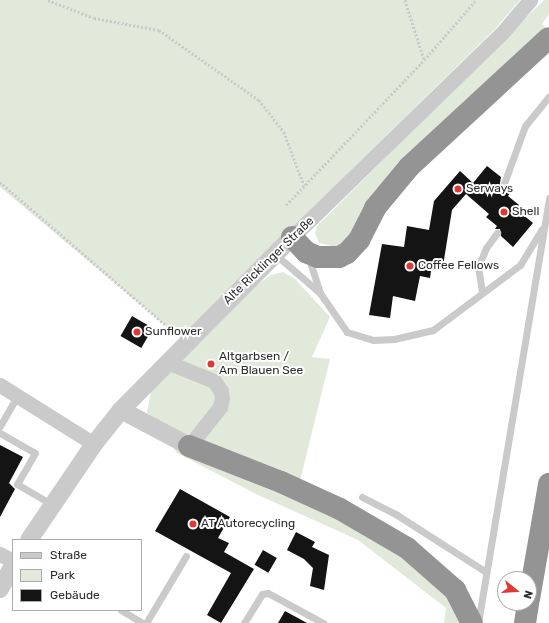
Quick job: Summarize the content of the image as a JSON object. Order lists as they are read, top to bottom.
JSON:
{
  "streets": {
    "street": ["Alte Ricklinger Straße"]
  },
  "places": [
    "Serways",
    "Shell",
    "Coffee Fellows",
    "Sunflower",
    "Altgarbsen / Am Blauen See",
    "AT Autorecycling"
  ],
  "legend": ["Straße", "Park", "Gebäude"],
  "north": "right"
}
